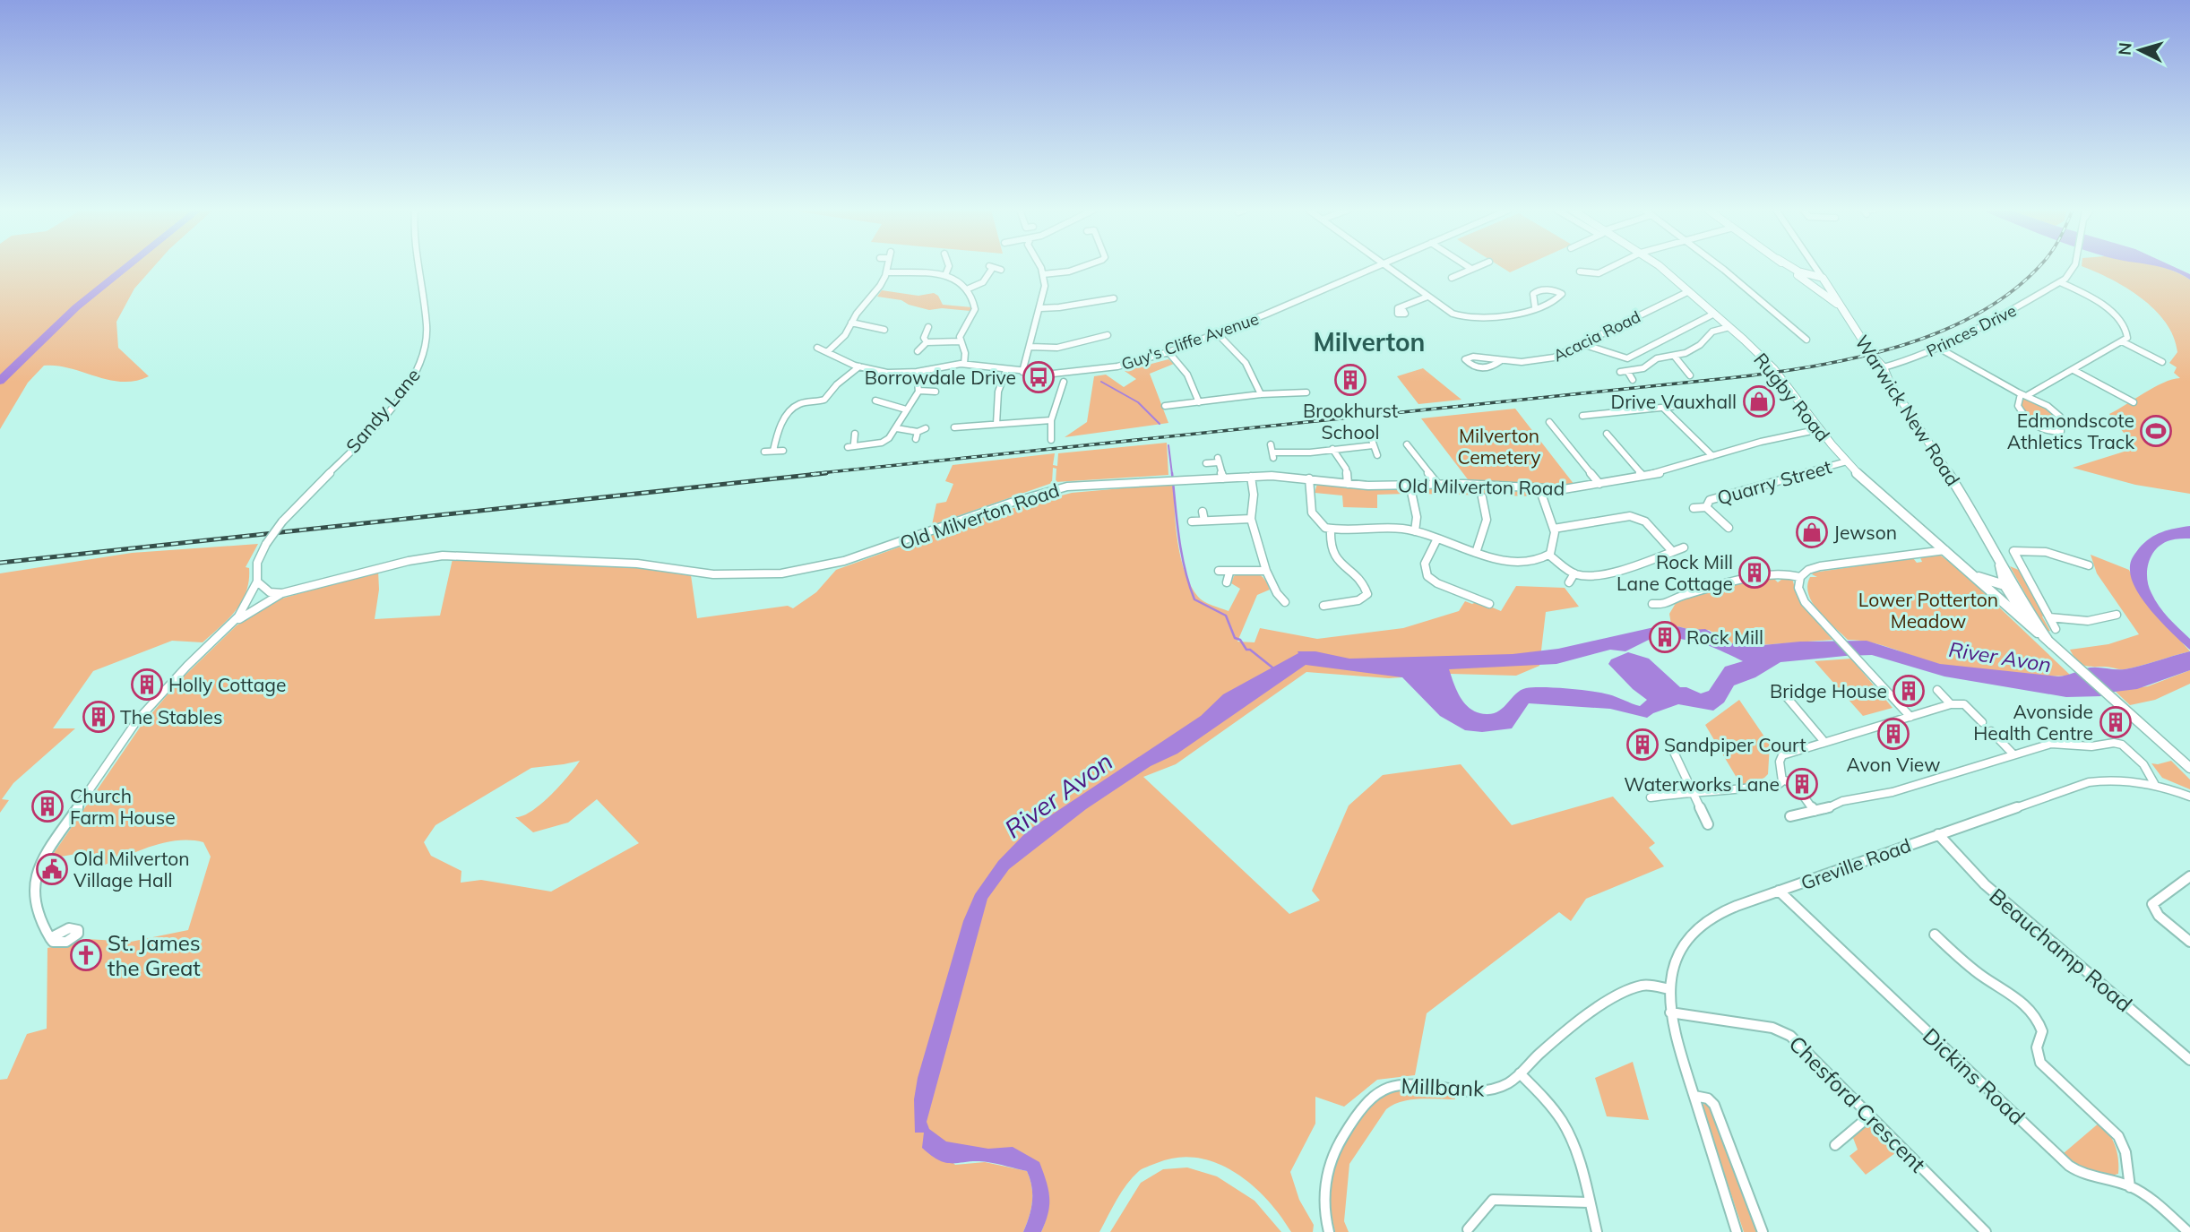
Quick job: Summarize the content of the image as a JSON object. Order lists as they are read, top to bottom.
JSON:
{
  "streets": {
    "main road": ["Rugby Road", "Warwick New Road"],
    "street": [
      "Princes Drive",
      "Acacia Road",
      "Guy's Cliffe Avenue",
      "Sandy Lane",
      "Quarry Street",
      "Old Milverton Road",
      "Greville Road",
      "Beauchamp Road",
      "Dickins Road",
      "Millbank",
      "Chesford Crescent"
    ]
  },
  "crossings": [
    ["Princes Drive", "Warwick New Road"],
    ["Acacia Road", "Rugby Road"],
    ["Rugby Road", "Warwick New Road"],
    ["Rugby Road", "Quarry Street"],
    ["Rugby Road", "Old Milverton Road"],
    ["Sandy Lane", "Old Milverton Road"],
    ["Greville Road", "Beauchamp Road"],
    ["Greville Road", "Dickins Road"],
    ["Greville Road", "Millbank"],
    ["Greville Road", "Chesford Crescent"]
  ],
  "districts": ["Milverton"],
  "water": ["River Avon"],
  "parks": ["Milverton Cemetery", "Lower Potterton Meadow"],
  "places": {
    "bus stop": ["Borrowdale Drive"],
    "building": [
      "Brookhurst School",
      "Rock Mill Lane Cottage",
      "Rock Mill",
      "Holly Cottage",
      "Bridge House",
      "The Stables",
      "Avonside Health Centre",
      "Avon View",
      "Sandpiper Court",
      "Waterworks Lane",
      "Church Farm House"
    ],
    "shop": ["Drive Vauxhall", "Jewson"],
    "sports": ["Edmondscote Athletics Track"],
    "public building": ["Old Milverton Village Hall"],
    "church": ["St. James the Great"]
  },
  "north": "left"
}
